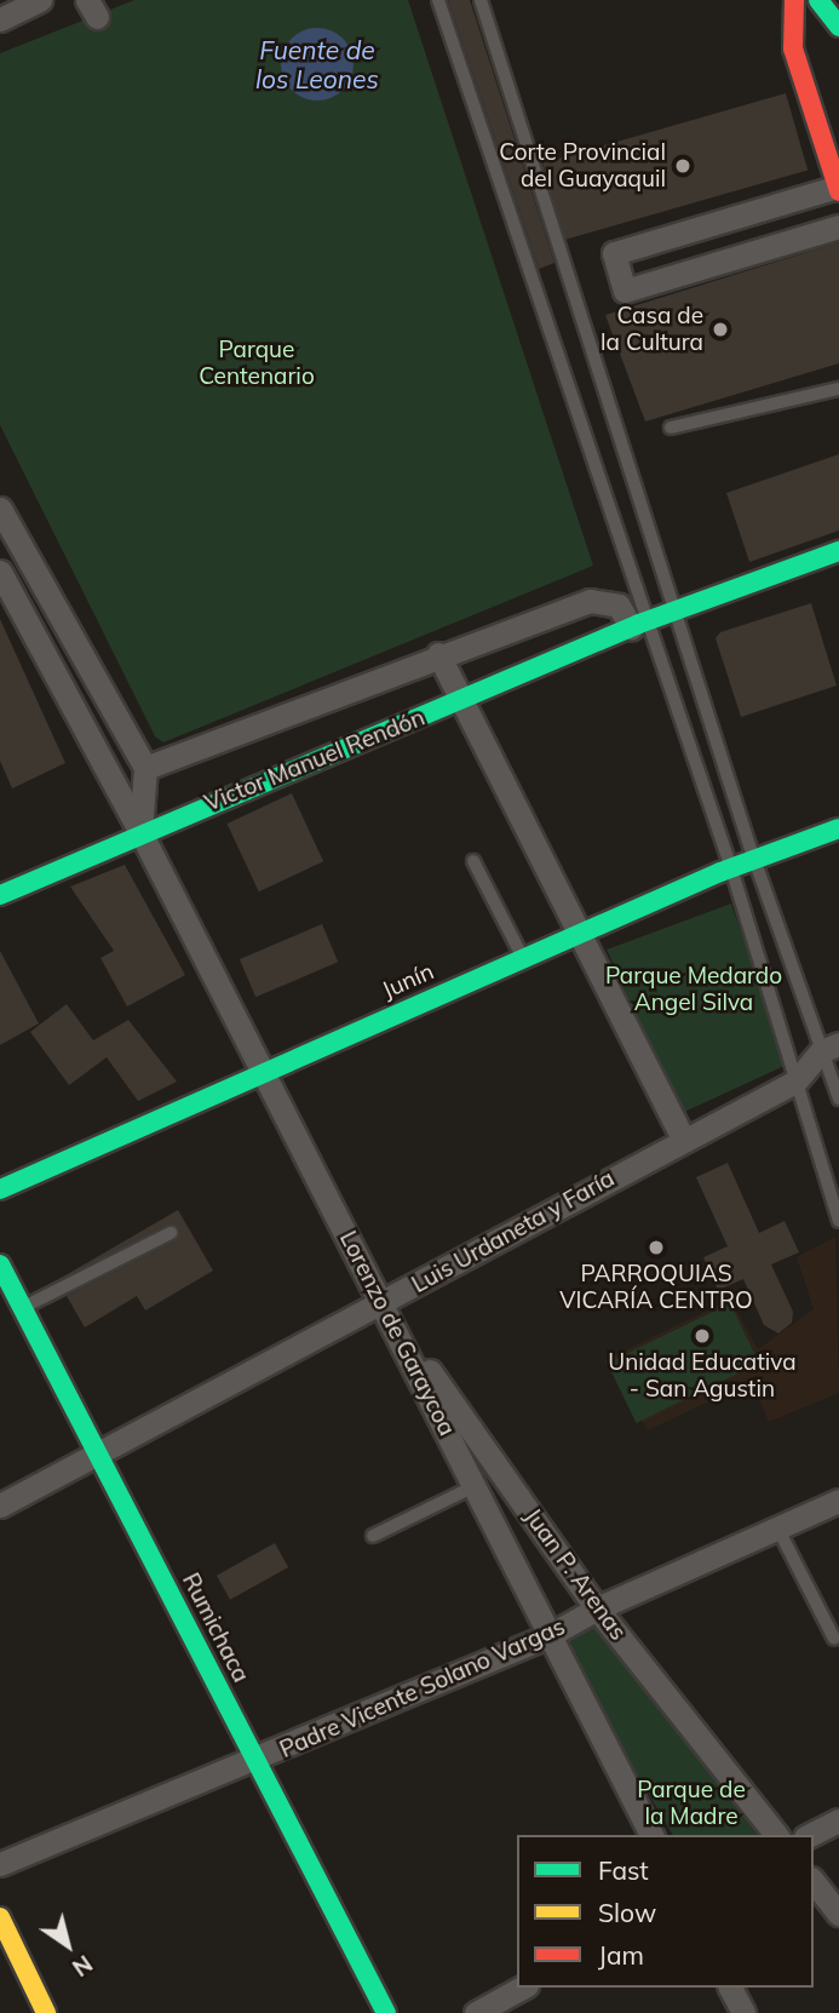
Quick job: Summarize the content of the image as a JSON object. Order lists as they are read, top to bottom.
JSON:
{
  "streets": {
    "street": [
      "Victor Manuel Rendón",
      "Junín",
      "Luis Urdaneta y Faría",
      "Lorenzo de Garaycoa",
      "Juan P. Arenas",
      "Rumichaca",
      "Padre Vicente Solano Vargas"
    ]
  },
  "crossings": [
    ["Victor Manuel Rendón", "Lorenzo de Garaycoa"],
    ["Junín", "Lorenzo de Garaycoa"],
    ["Luis Urdaneta y Faría", "Lorenzo de Garaycoa"],
    ["Luis Urdaneta y Faría", "Juan P. Arenas"],
    ["Luis Urdaneta y Faría", "Rumichaca"],
    ["Lorenzo de Garaycoa", "Juan P. Arenas"],
    ["Lorenzo de Garaycoa", "Padre Vicente Solano Vargas"],
    ["Juan P. Arenas", "Padre Vicente Solano Vargas"],
    ["Rumichaca", "Padre Vicente Solano Vargas"]
  ],
  "water": ["Fuente de los Leones"],
  "parks": ["Parque Centenario", "Parque Medardo Angel Silva", "Parque de la Madre"],
  "places": [
    "Corte Provincial del Guayaquil",
    "Casa de la Cultura",
    "PARROQUIAS VICARÍA CENTRO",
    "Unidad Educativa - San Agustin"
  ],
  "legend": ["Fast", "Slow", "Jam"],
  "north": "bottom right"
}
